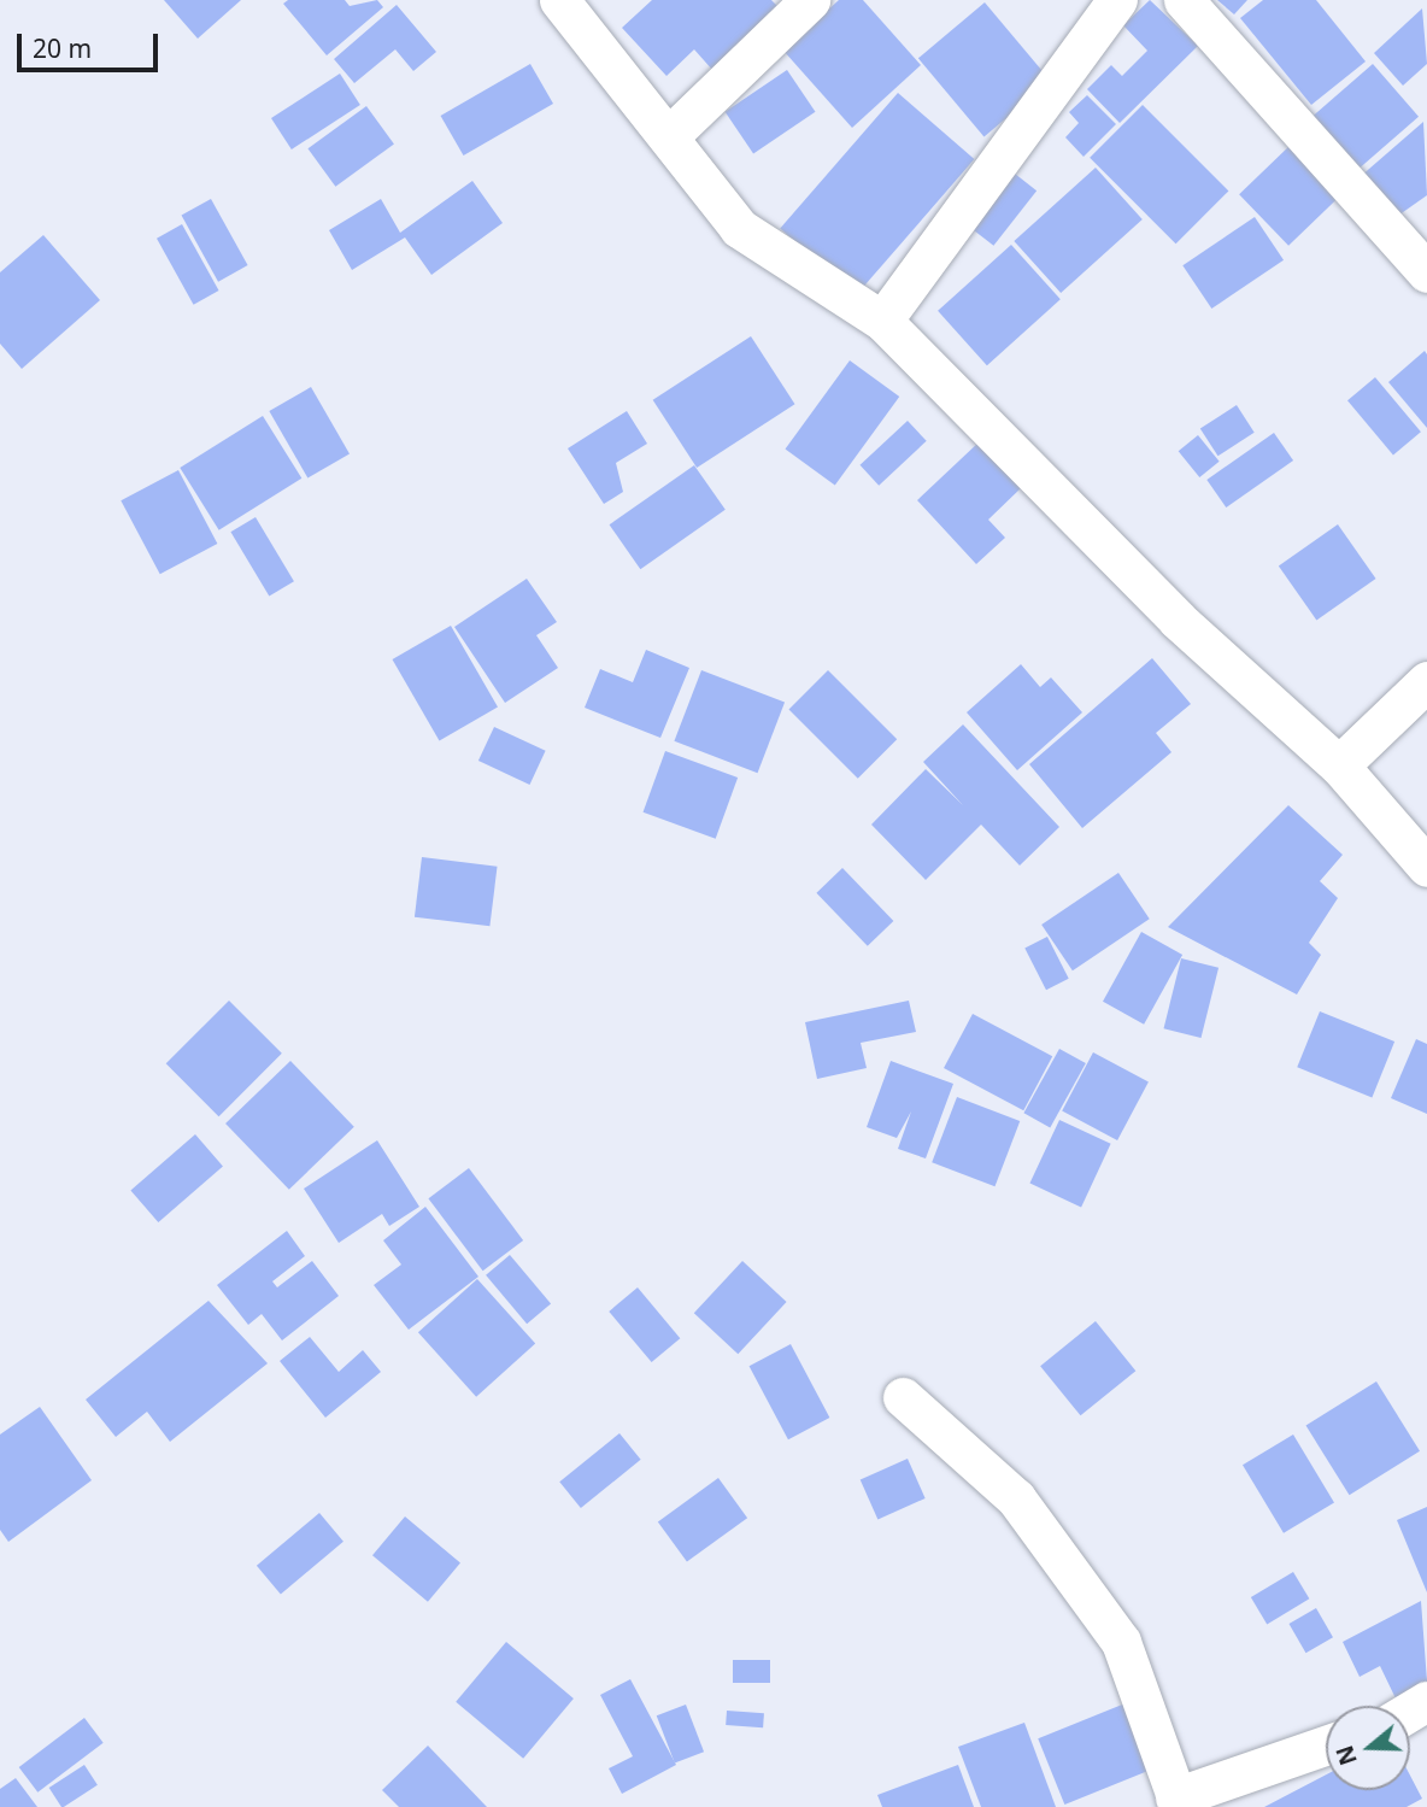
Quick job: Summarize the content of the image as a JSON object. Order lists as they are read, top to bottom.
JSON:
{
  "scale_bar": "20 m",
  "north": "left"
}
